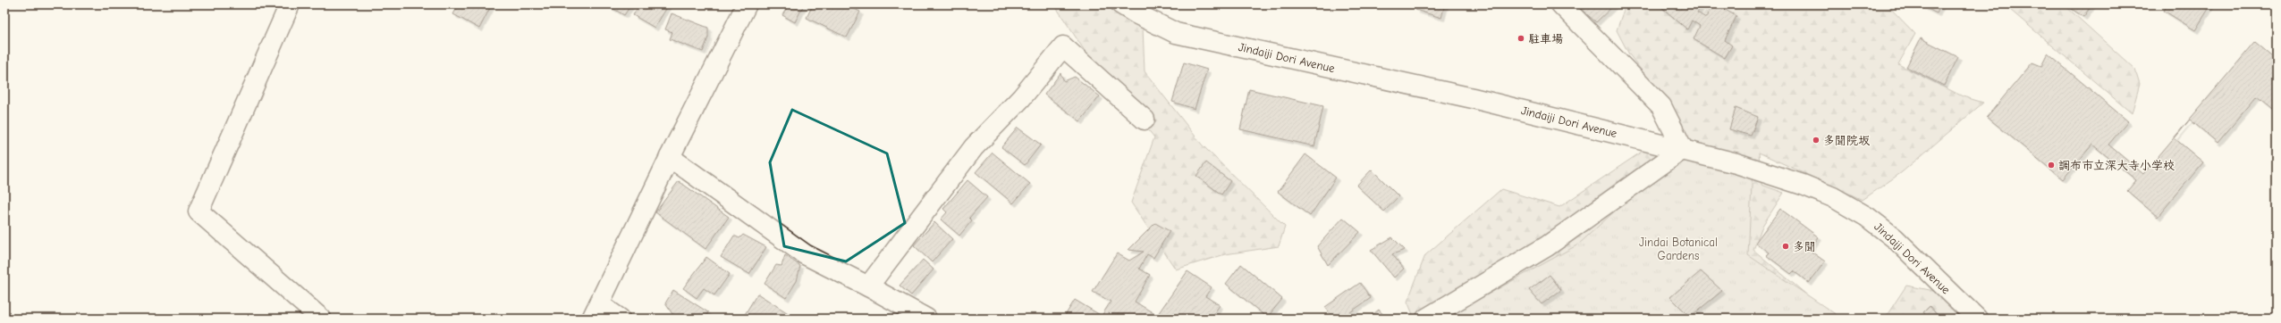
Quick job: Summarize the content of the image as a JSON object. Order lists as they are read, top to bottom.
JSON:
{
  "streets": {
    "street": ["Jindaiji Dori Avenue"]
  },
  "parks": ["Jindai Botanical Gardens"],
  "places": [
    "駐車場",
    "多聞院坂",
    "調布市立深大寺小学校",
    "多聞"
  ]
}
